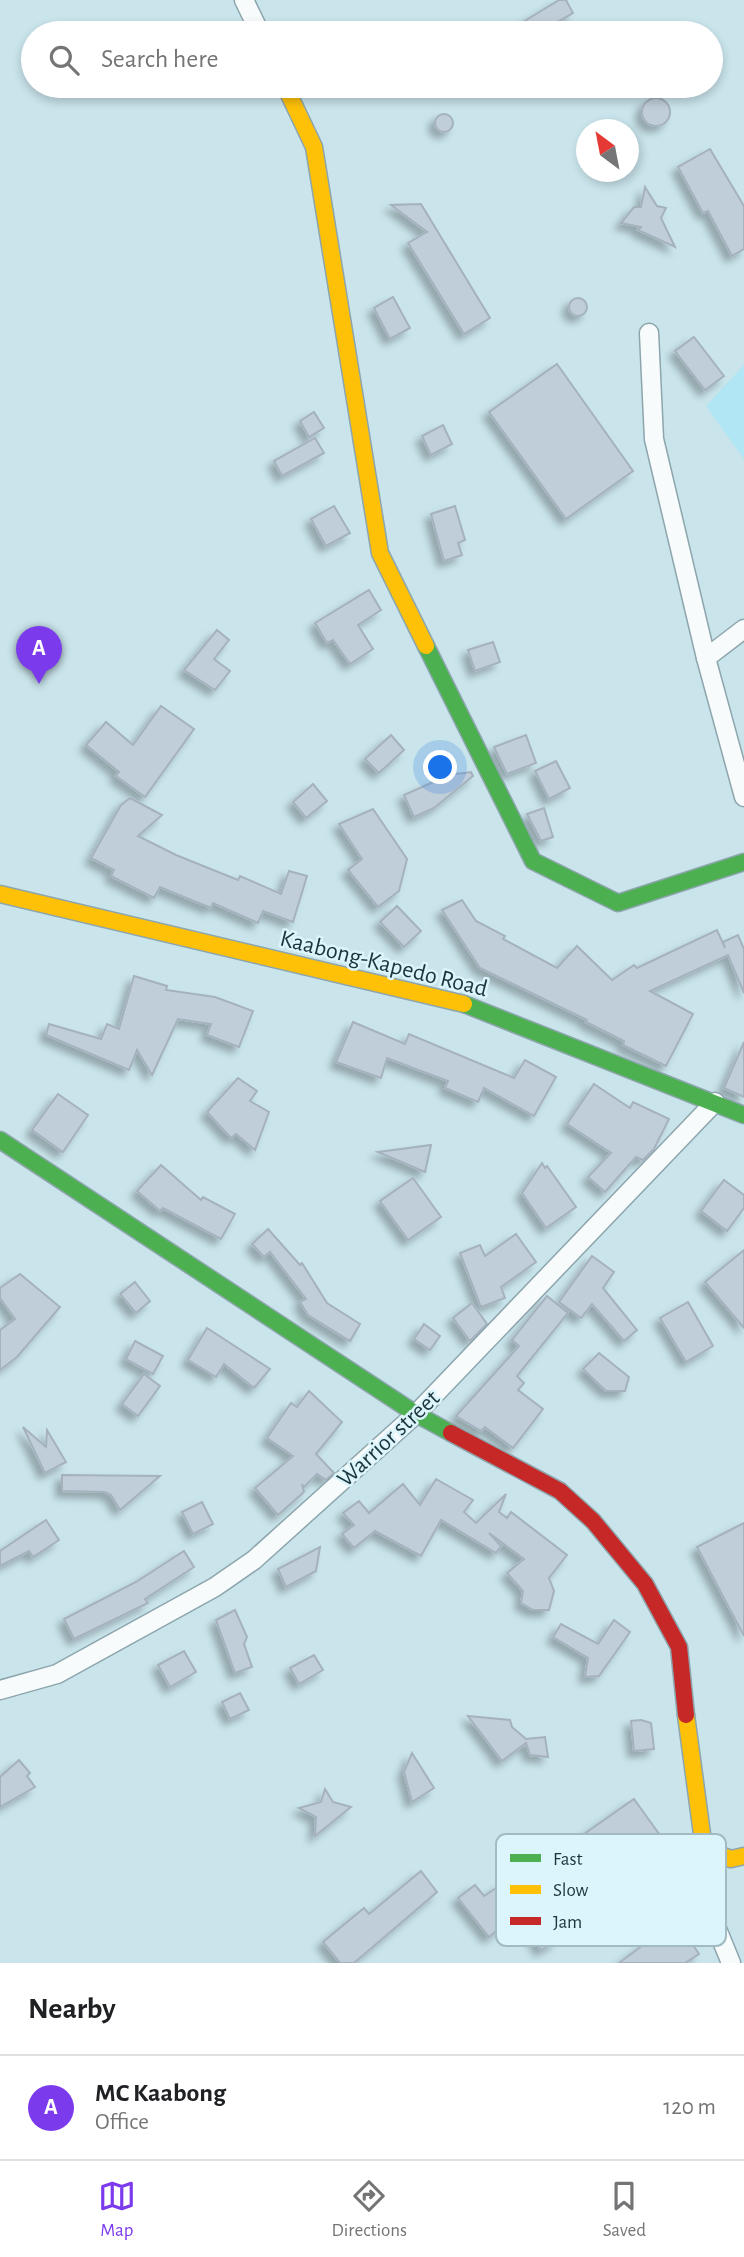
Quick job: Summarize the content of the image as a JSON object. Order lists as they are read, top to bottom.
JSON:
{
  "streets": {
    "street": ["Kaabong-Kapedo Road", "Warrior street"]
  },
  "crossings": [
    ["Kaabong-Kapedo Road", "Warrior street"]
  ],
  "legend": ["Fast", "Slow", "Jam"],
  "north": "top left",
  "page": {
    "search": "Search here",
    "pins": "A",
    "heading": "Nearby",
    "list": [
      {
        "mark": "A",
        "name": "MC Kaabong",
        "note": "Office",
        "value": "120 m"
      }
    ],
    "nav": ["Map", "Directions", "Saved"]
  }
}
